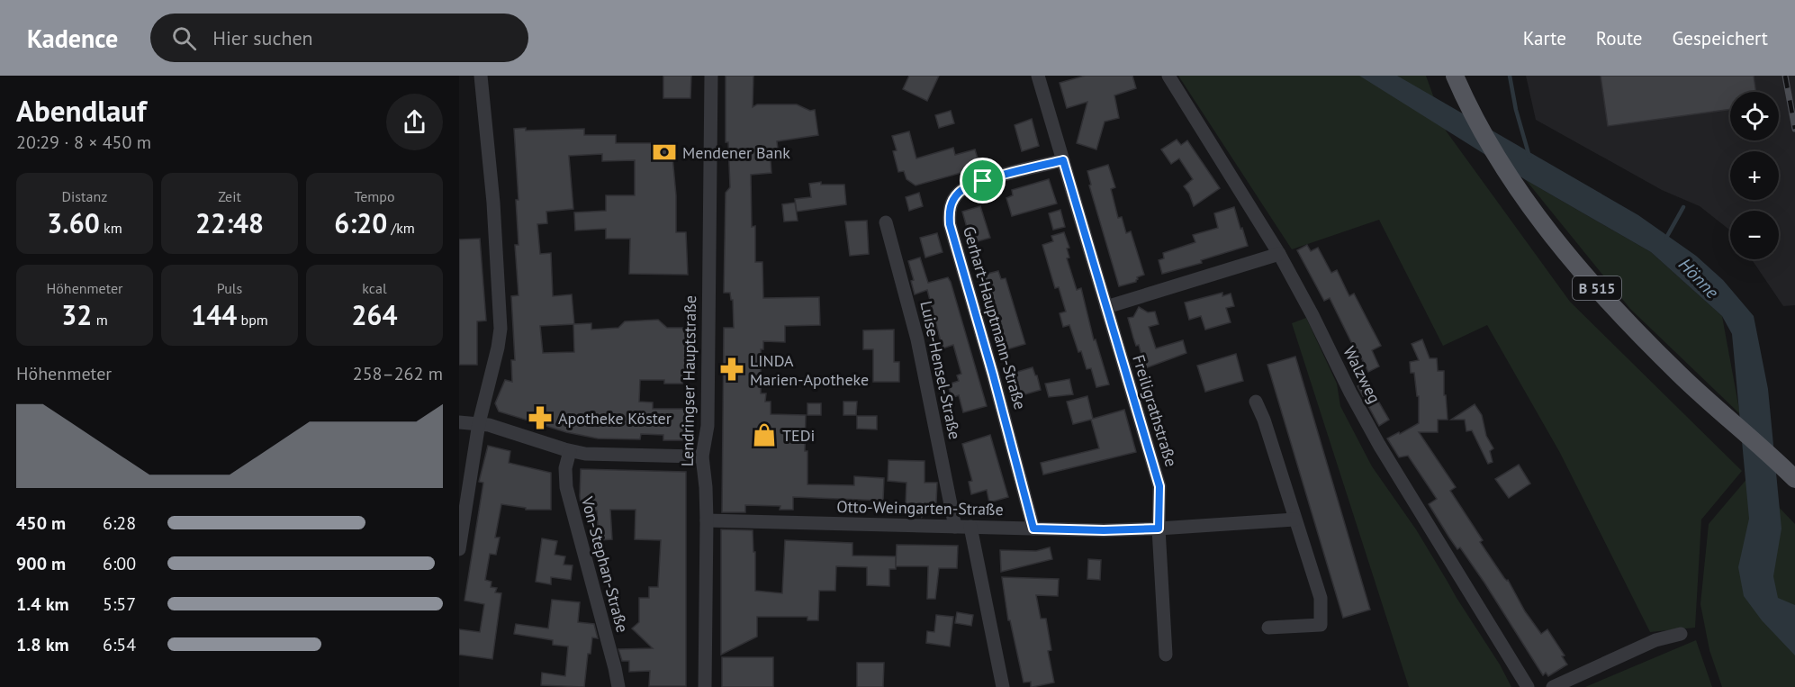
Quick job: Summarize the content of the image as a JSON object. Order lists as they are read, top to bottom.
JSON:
{
  "streets": {
    "main road": ["B 515"],
    "street": [
      "Gerhart-Hauptmann-Straße",
      "Luise-Hensel-Straße",
      "Walzweg",
      "Lendringser Hauptstraße",
      "Freiligrathstraße",
      "Otto-Weingarten-Straße",
      "Von-Stephan-Straße"
    ]
  },
  "crossings": [
    ["Gerhart-Hauptmann-Straße", "Freiligrathstraße"],
    ["Gerhart-Hauptmann-Straße", "Otto-Weingarten-Straße"],
    ["Luise-Hensel-Straße", "Otto-Weingarten-Straße"],
    ["Lendringser Hauptstraße", "Otto-Weingarten-Straße"],
    ["Freiligrathstraße", "Otto-Weingarten-Straße"]
  ],
  "water": ["Hönne"],
  "places": {
    "bank": ["Mendener Bank"],
    "pharmacy": ["LINDA Marien-Apotheke", "Apotheke Köster"],
    "shop": ["TEDi"]
  },
  "page": {
    "header": "Kadence",
    "search": "Hier suchen",
    "nav": ["Karte", "Route", "Gespeichert"],
    "heading": ["Abendlauf", "20:29 · 8 × 450 m"],
    "map_buttons": ["+", "−"],
    "stats": [
      ["Distanz", "3.60 km"],
      ["Zeit", "22:48"],
      ["Tempo", "6:20 /km"],
      ["Höhenmeter", "32 m"],
      ["Puls", "144 bpm"],
      ["kcal", "264"]
    ],
    "chart": ["Höhenmeter", "258–262 m"],
    "list": [
      {
        "name": "450 m",
        "note": "6:28"
      },
      {
        "name": "900 m",
        "note": "6:00"
      },
      {
        "name": "1.4 km",
        "note": "5:57"
      },
      {
        "name": "1.8 km",
        "note": "6:54"
      }
    ]
  }
}
